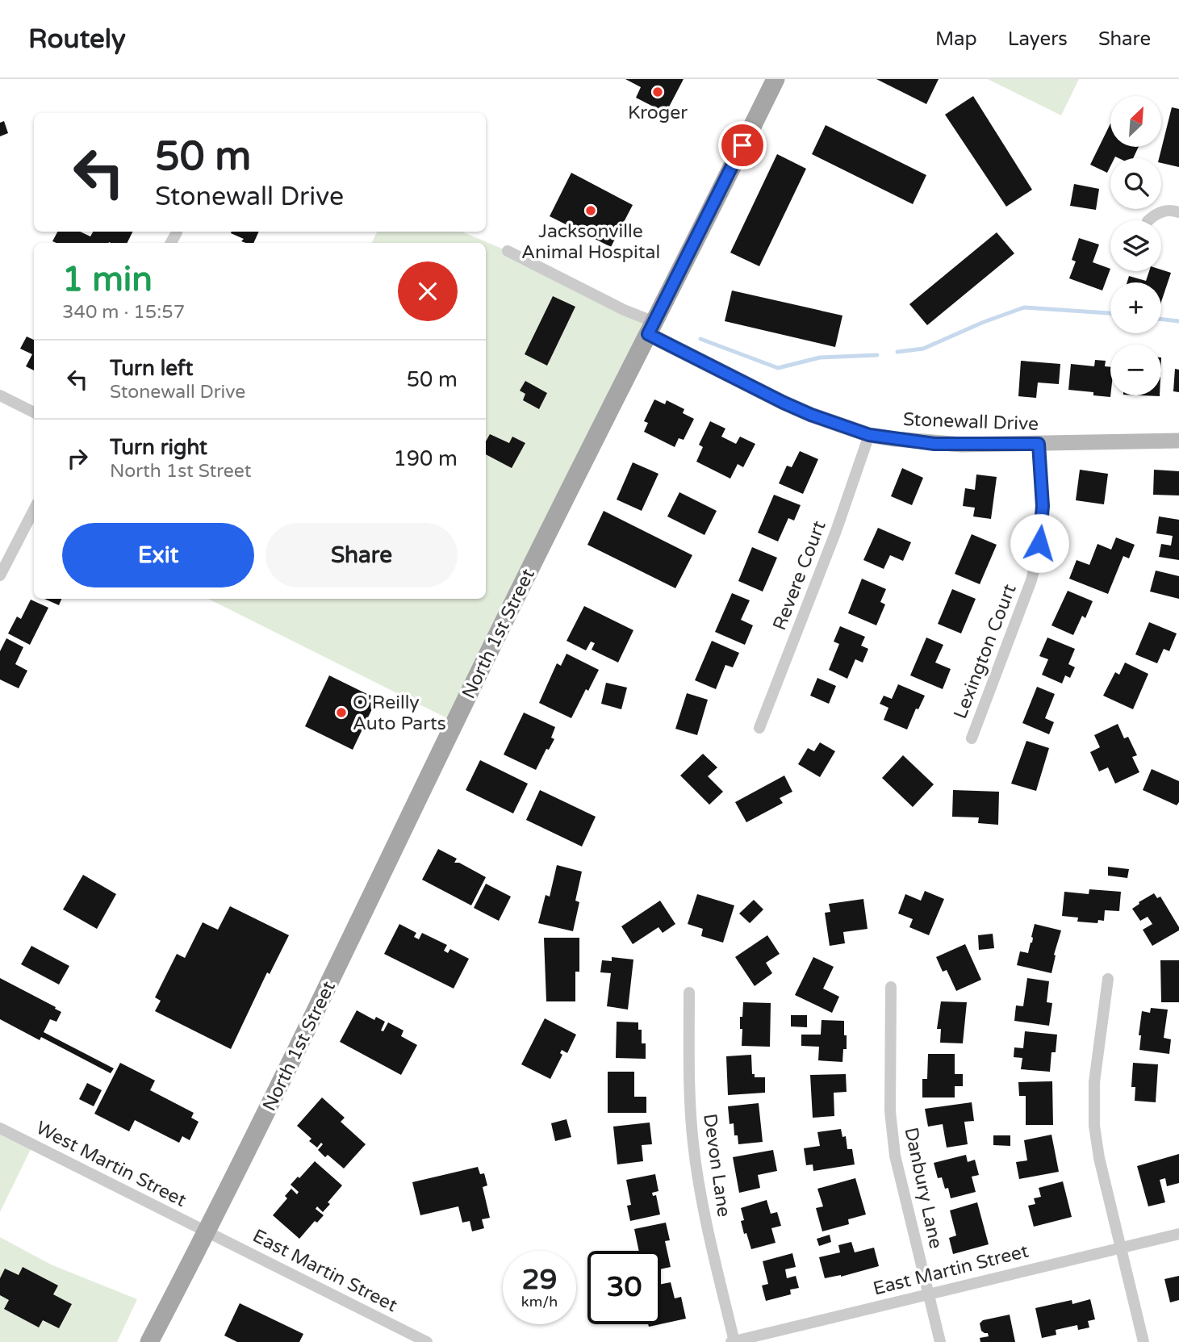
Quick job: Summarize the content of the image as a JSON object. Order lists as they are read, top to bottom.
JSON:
{
  "streets": {
    "main road": ["North 1st Street"],
    "street": [
      "Stonewall Drive",
      "Revere Court",
      "Lexington Court",
      "West Martin Street",
      "Devon Lane",
      "Danbury Lane",
      "East Martin Street"
    ]
  },
  "crossings": [
    ["Stonewall Drive", "Revere Court"],
    ["Stonewall Drive", "North 1st Street"],
    ["Stonewall Drive", "Lexington Court"],
    ["North 1st Street", "West Martin Street"],
    ["North 1st Street", "East Martin Street"],
    ["West Martin Street", "East Martin Street"],
    ["Devon Lane", "East Martin Street"],
    ["Danbury Lane", "East Martin Street"]
  ],
  "places": ["Kroger", "Jacksonville Animal Hospital", "O'Reilly Auto Parts"],
  "north": "top right",
  "page": {
    "header": "Routely",
    "nav": ["Map", "Layers", "Share"],
    "map_buttons": ["+", "−"],
    "turn": ["50 m", "Stonewall Drive"],
    "heading": ["1 min", "340 m · 15:57"],
    "list": [
      {
        "name": "Turn left",
        "note": "Stonewall Drive",
        "value": "50 m"
      },
      {
        "name": "Turn right",
        "note": "North 1st Street",
        "value": "190 m"
      }
    ],
    "buttons": ["Exit", "Share"],
    "speed": "29 km/h",
    "limit": "30"
  }
}
